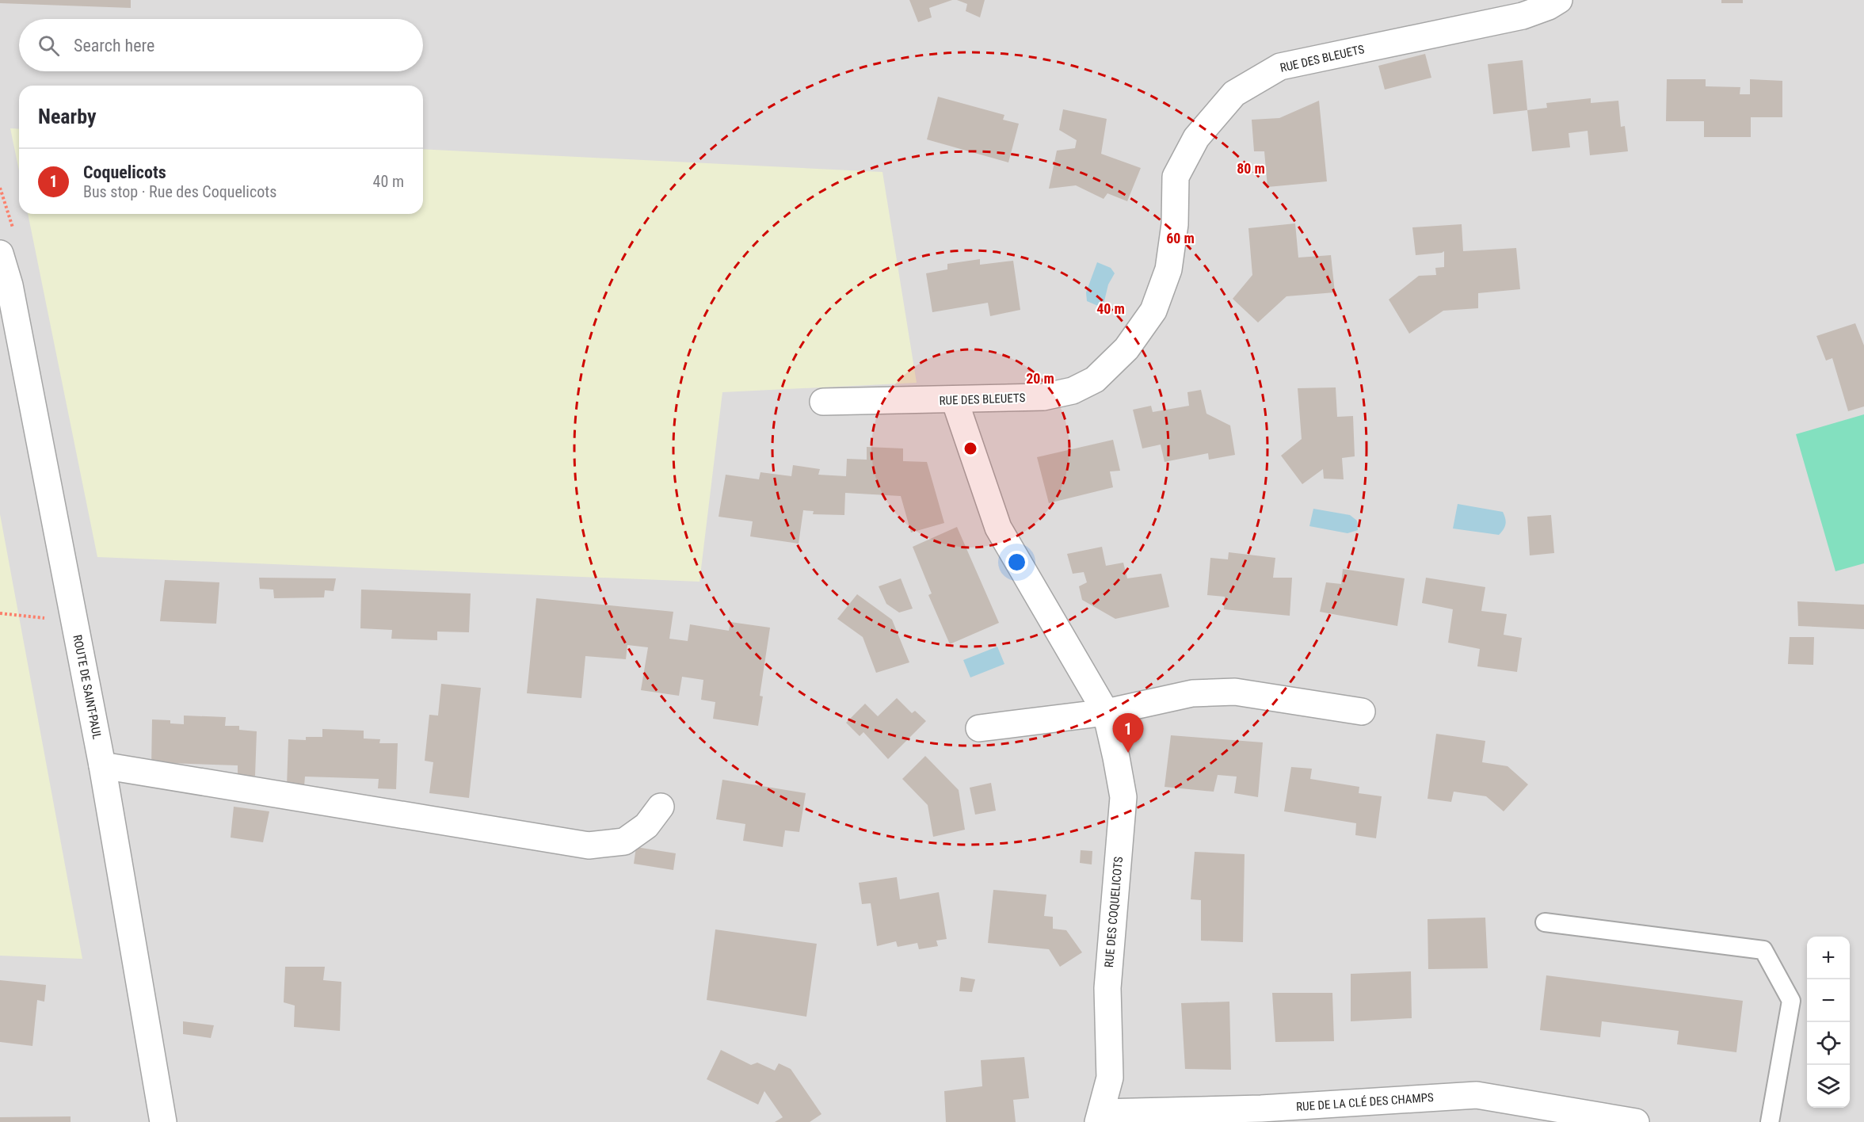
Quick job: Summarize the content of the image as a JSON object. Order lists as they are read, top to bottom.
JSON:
{
  "streets": {
    "street": [
      "RUE DES BLEUETS",
      "ROUTE DE SAINT-PAUL",
      "RUE DES COQUELICOTS",
      "RUE DE LA CLÉ DES CHAMPS"
    ]
  },
  "crossings": [
    ["RUE DES BLEUETS", "RUE DES COQUELICOTS"],
    ["RUE DES COQUELICOTS", "RUE DE LA CLÉ DES CHAMPS"]
  ],
  "page": {
    "search": "Search here",
    "heading": "Nearby",
    "list": [
      {
        "mark": "1",
        "name": "Coquelicots",
        "note": "Bus stop · Rue des Coquelicots",
        "value": "40 m"
      }
    ],
    "pins": "1",
    "map_buttons": ["+", "−"]
  },
  "rings": [
    "80 m",
    "60 m",
    "40 m",
    "20 m"
  ]
}
